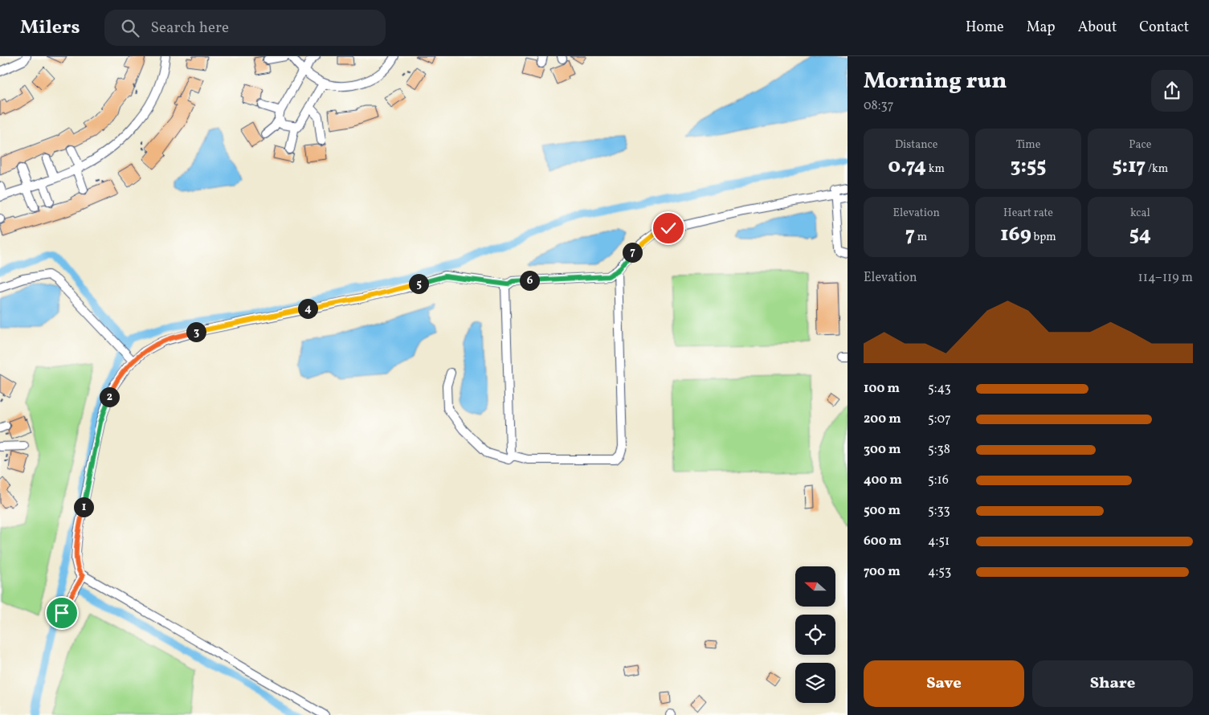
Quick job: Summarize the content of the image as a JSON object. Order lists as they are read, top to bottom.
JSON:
{
  "north": "left",
  "page": {
    "header": "Milers",
    "search": "Search here",
    "nav": [
      "Home",
      "Map",
      "About",
      "Contact"
    ],
    "heading": ["Morning run", "08:37"],
    "stats": [
      ["Distance", "0.74 km"],
      ["Time", "3:55"],
      ["Pace", "5:17 /km"],
      ["Elevation", "7 m"],
      ["Heart rate", "169 bpm"],
      ["kcal", "54"]
    ],
    "pins": [
      "7",
      "6",
      "5",
      "4",
      "3",
      "2",
      "1"
    ],
    "chart": ["Elevation", "114–119 m"],
    "list": [
      {
        "name": "100 m",
        "note": "5:43"
      },
      {
        "name": "200 m",
        "note": "5:07"
      },
      {
        "name": "300 m",
        "note": "5:38"
      },
      {
        "name": "400 m",
        "note": "5:16"
      },
      {
        "name": "500 m",
        "note": "5:33"
      },
      {
        "name": "600 m",
        "note": "4:51"
      },
      {
        "name": "700 m",
        "note": "4:53"
      }
    ],
    "buttons": ["Save", "Share"]
  }
}
